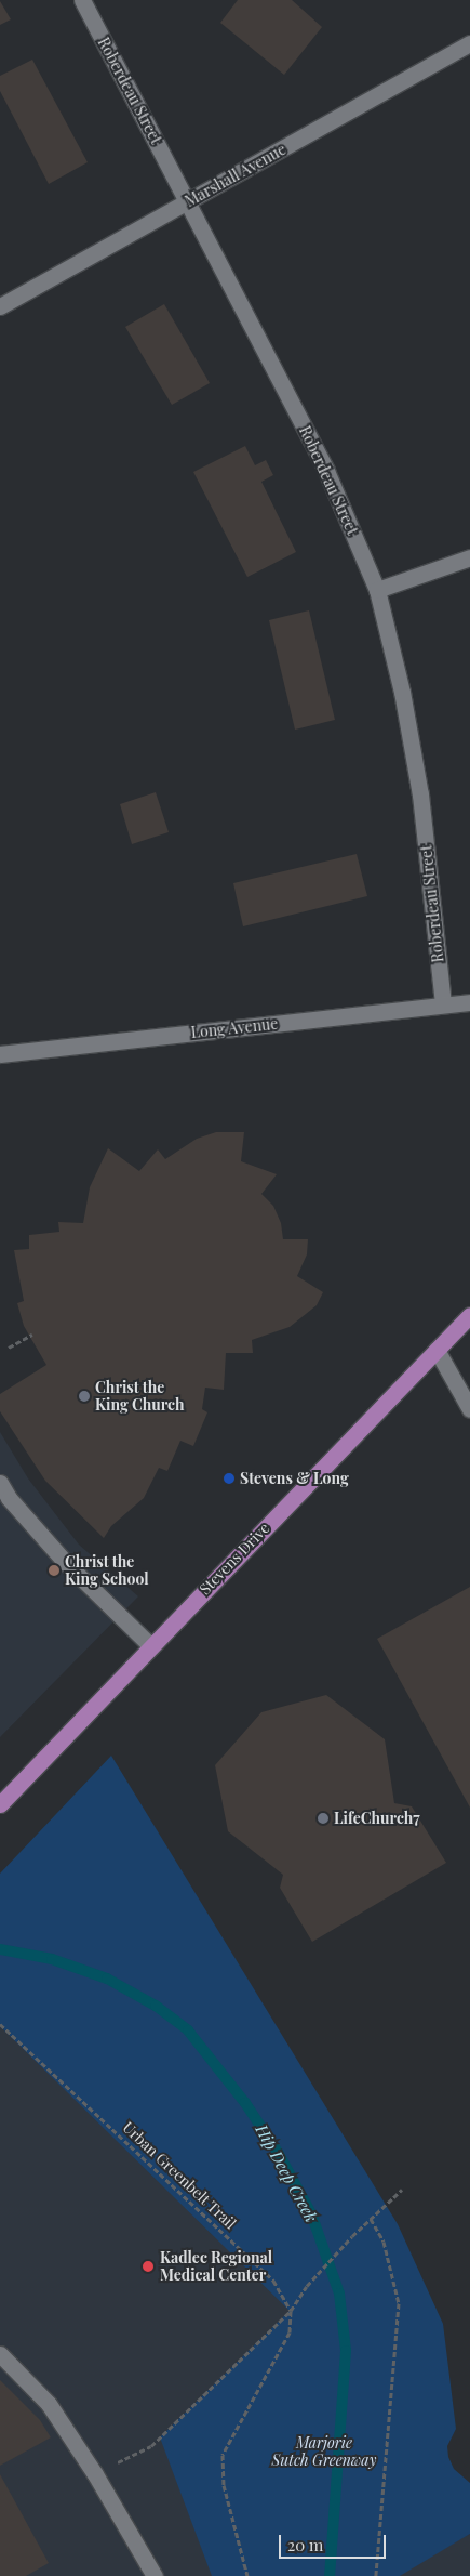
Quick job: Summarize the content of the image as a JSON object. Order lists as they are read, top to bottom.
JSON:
{
  "streets": {
    "main road": ["Stevens Drive"],
    "street": ["Roberdeau Street", "Marshall Avenue", "Long Avenue"],
    "path": ["Urban Greenbelt Trail"]
  },
  "crossings": [
    ["Roberdeau Street", "Marshall Avenue"],
    ["Roberdeau Street", "Long Avenue"]
  ],
  "water": ["Hip Deep Creek"],
  "parks": ["Marjorie Sutch Greenway"],
  "places": [
    "Christ the King Church",
    "Stevens & Long",
    "Christ the King School",
    "LifeChurch7",
    "Kadlec Regional Medical Center"
  ],
  "scale_bar": "20 m"
}
